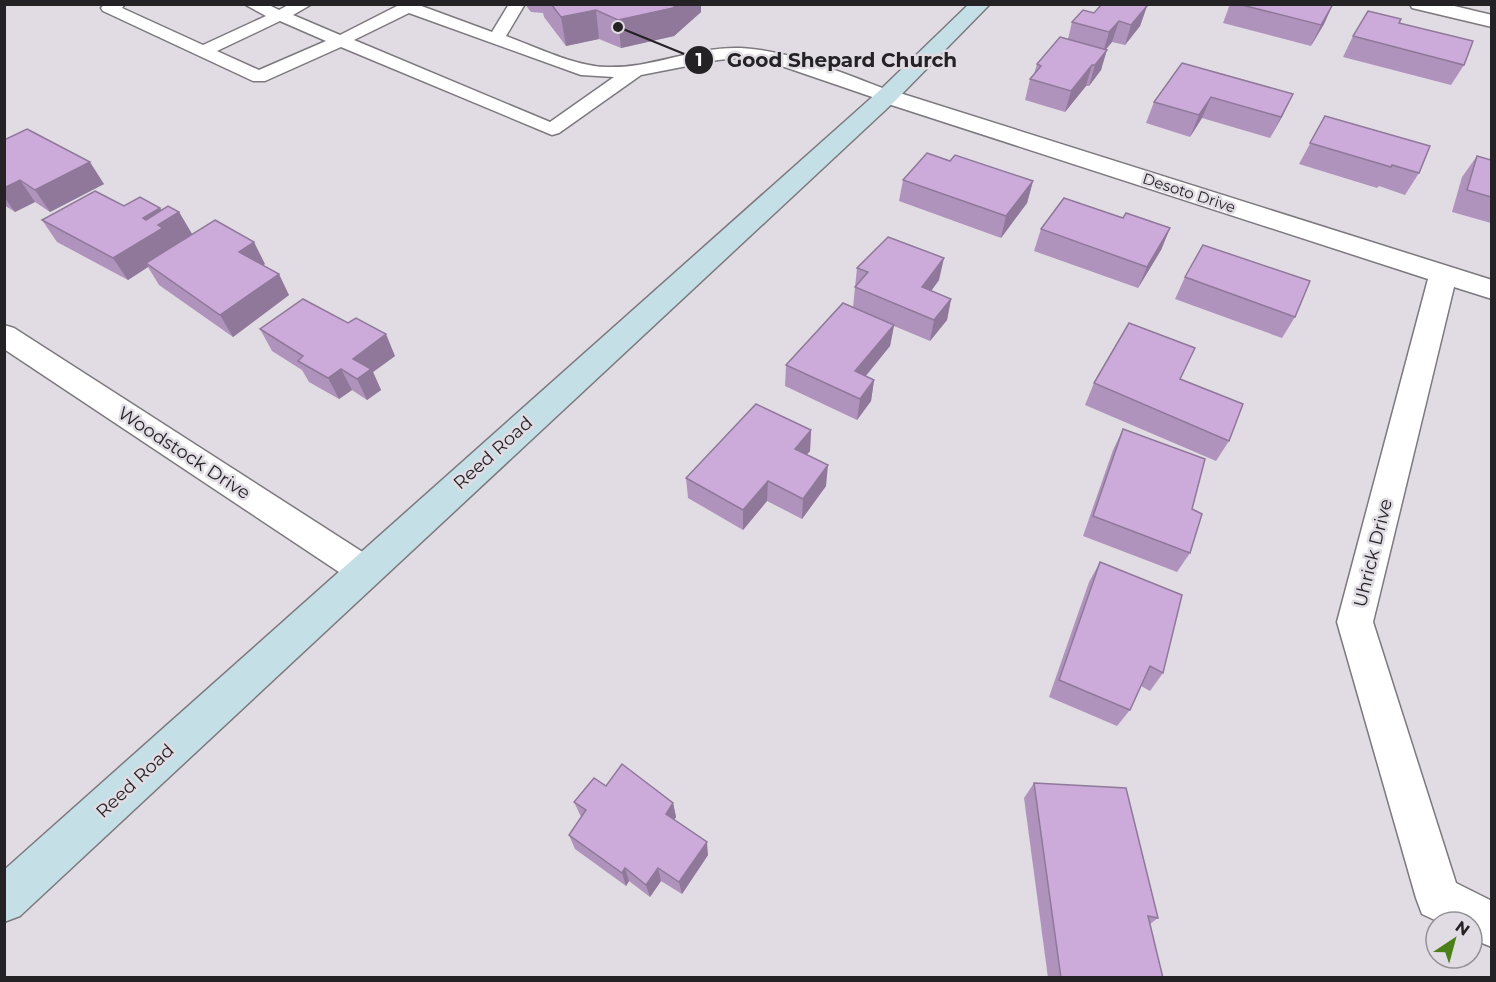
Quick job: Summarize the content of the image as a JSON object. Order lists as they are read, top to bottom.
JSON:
{
  "streets": {
    "main road": ["Reed Road"],
    "street": ["Desoto Drive", "Woodstock Drive", "Uhrick Drive"]
  },
  "crossings": [
    ["Desoto Drive", "Reed Road"],
    ["Desoto Drive", "Uhrick Drive"],
    ["Woodstock Drive", "Reed Road"]
  ],
  "places": ["Good Shepard Church"],
  "north": "top right"
}
